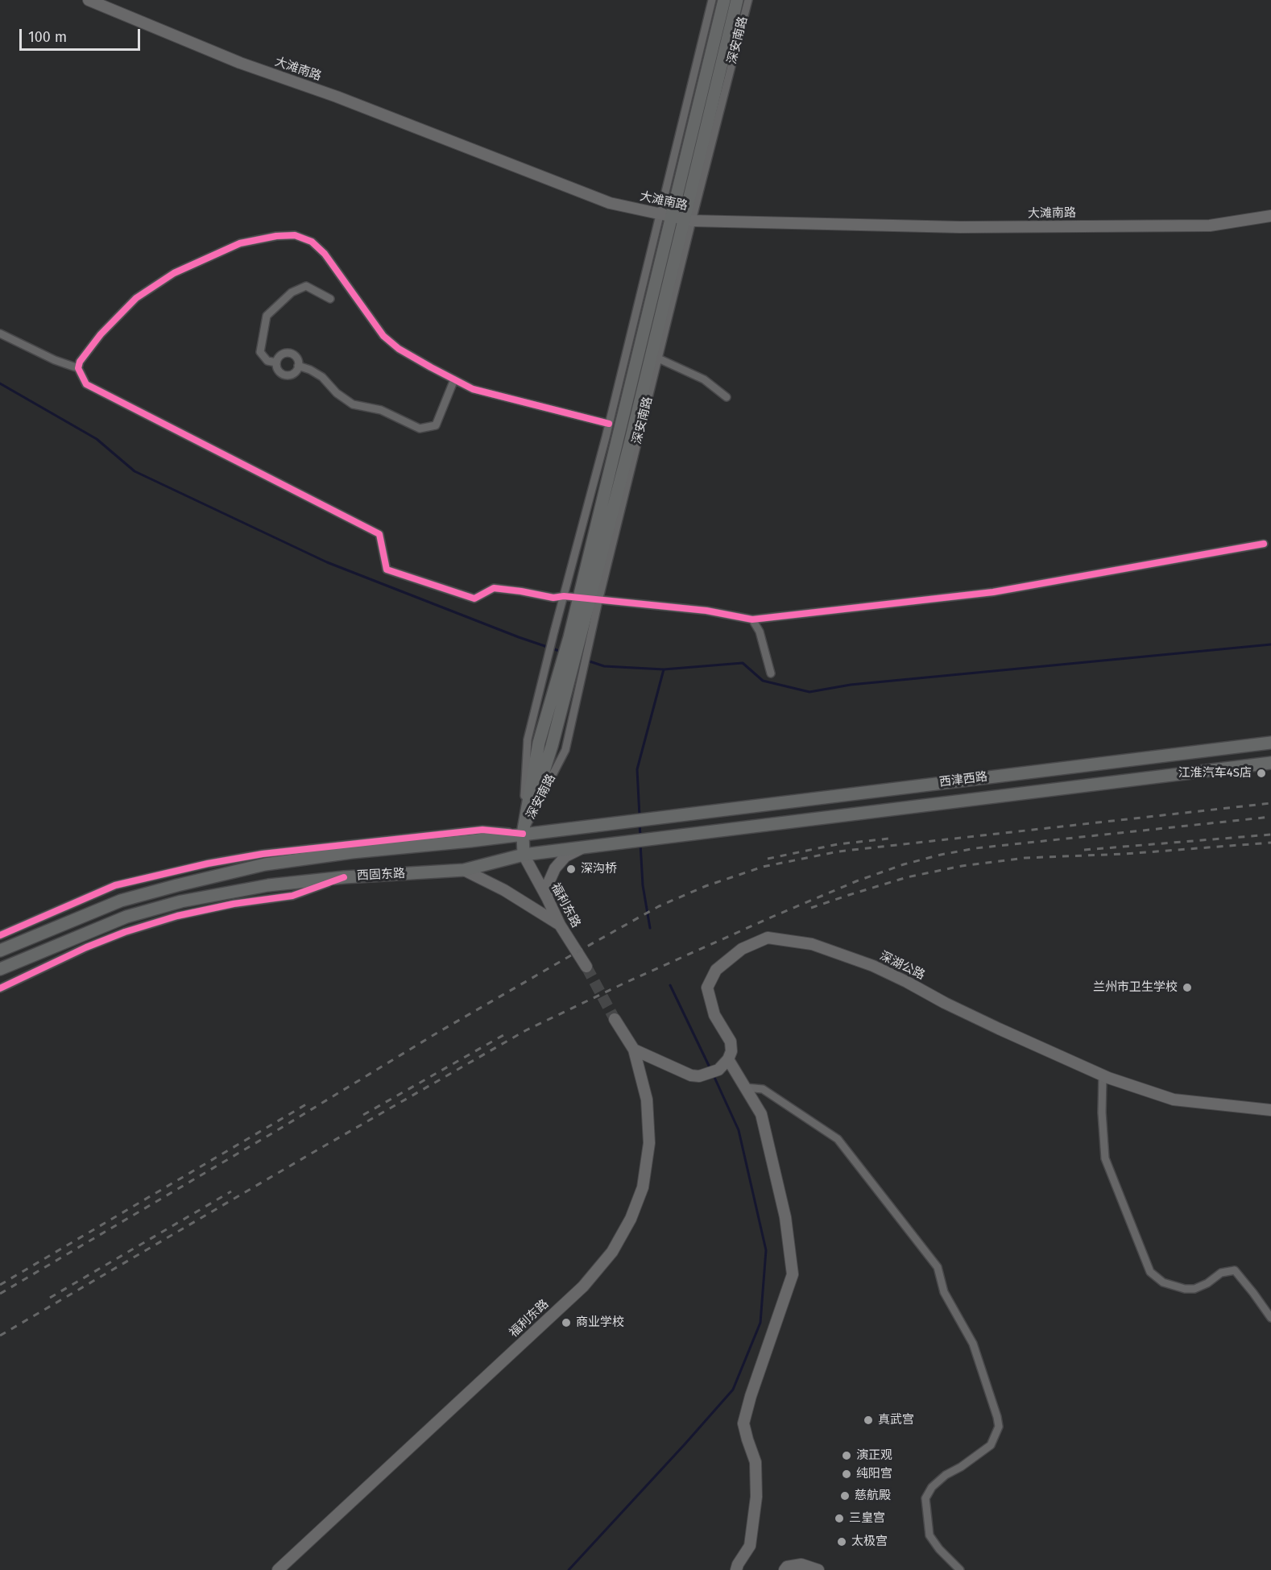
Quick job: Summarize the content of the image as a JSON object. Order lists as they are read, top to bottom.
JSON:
{
  "streets": {
    "main road": [
      "深安南路",
      "大滩南路",
      "西津西路",
      "西固东路",
      "福利东路",
      "深湖公路"
    ]
  },
  "crossings": [
    ["深安南路", "大滩南路"],
    ["深安南路", "西固东路"],
    ["西津西路", "西固东路"],
    ["西固东路", "福利东路"]
  ],
  "places": [
    "江淮汽车4S店",
    "深沟桥",
    "兰州市卫生学校",
    "商业学校",
    "真武宫",
    "演正观",
    "纯阳宫",
    "慈航殿",
    "三皇宫",
    "太极宫"
  ],
  "scale_bar": "100 m"
}
